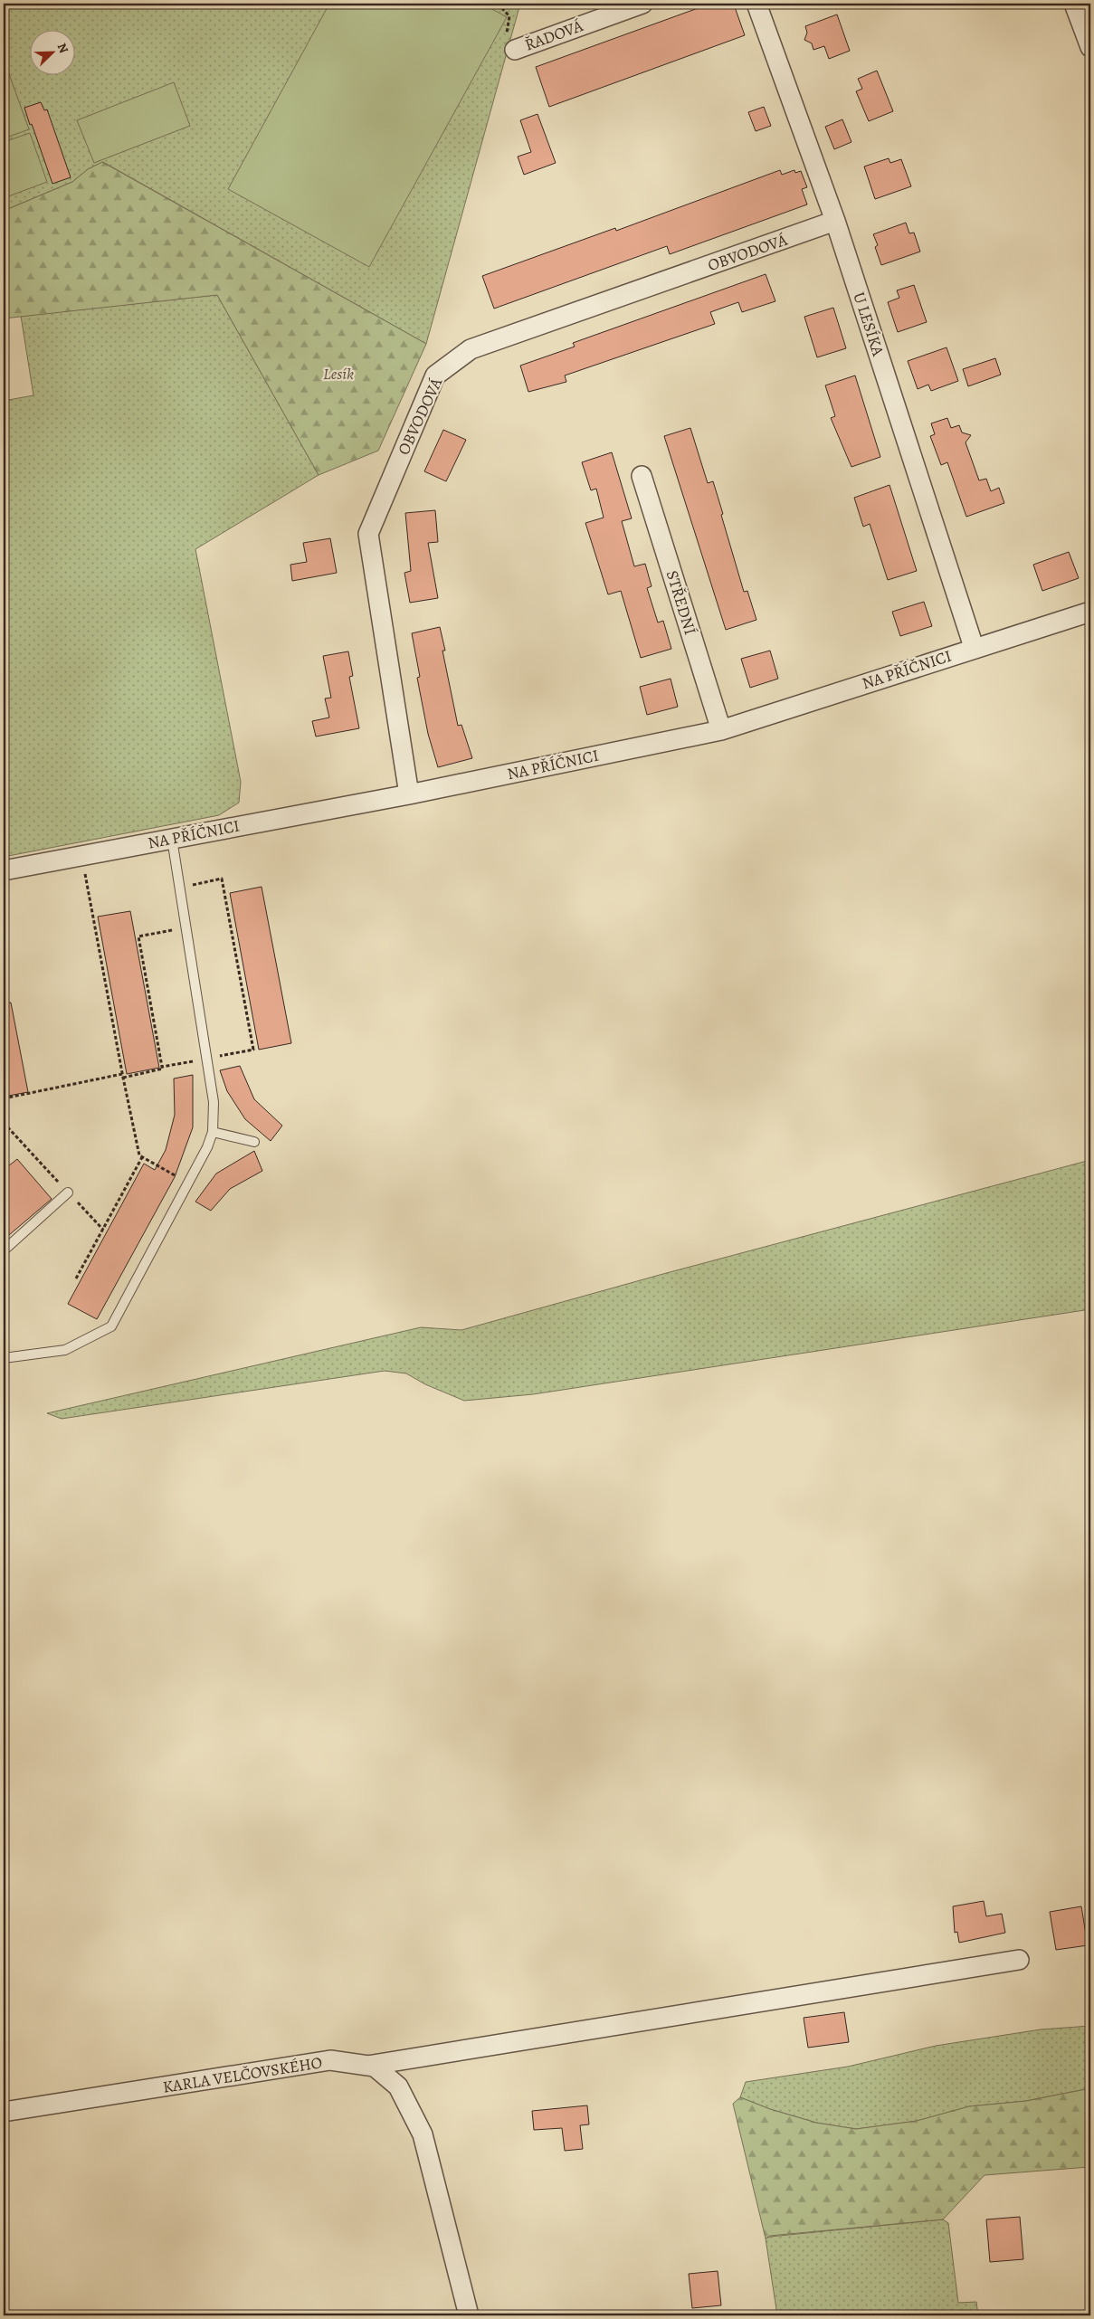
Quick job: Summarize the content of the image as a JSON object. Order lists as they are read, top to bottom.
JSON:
{
  "streets": {
    "street": [
      "ŘADOVÁ",
      "OBVODOVÁ",
      "U LESÍKA",
      "STŘEDNÍ",
      "NA PŘÍČNICI",
      "KARLA VELČOVSKÉHO"
    ]
  },
  "crossings": [
    ["OBVODOVÁ", "U LESÍKA"],
    ["OBVODOVÁ", "NA PŘÍČNICI"],
    ["U LESÍKA", "NA PŘÍČNICI"],
    ["STŘEDNÍ", "NA PŘÍČNICI"]
  ],
  "parks": ["Lesík"],
  "north": "top right"
}
